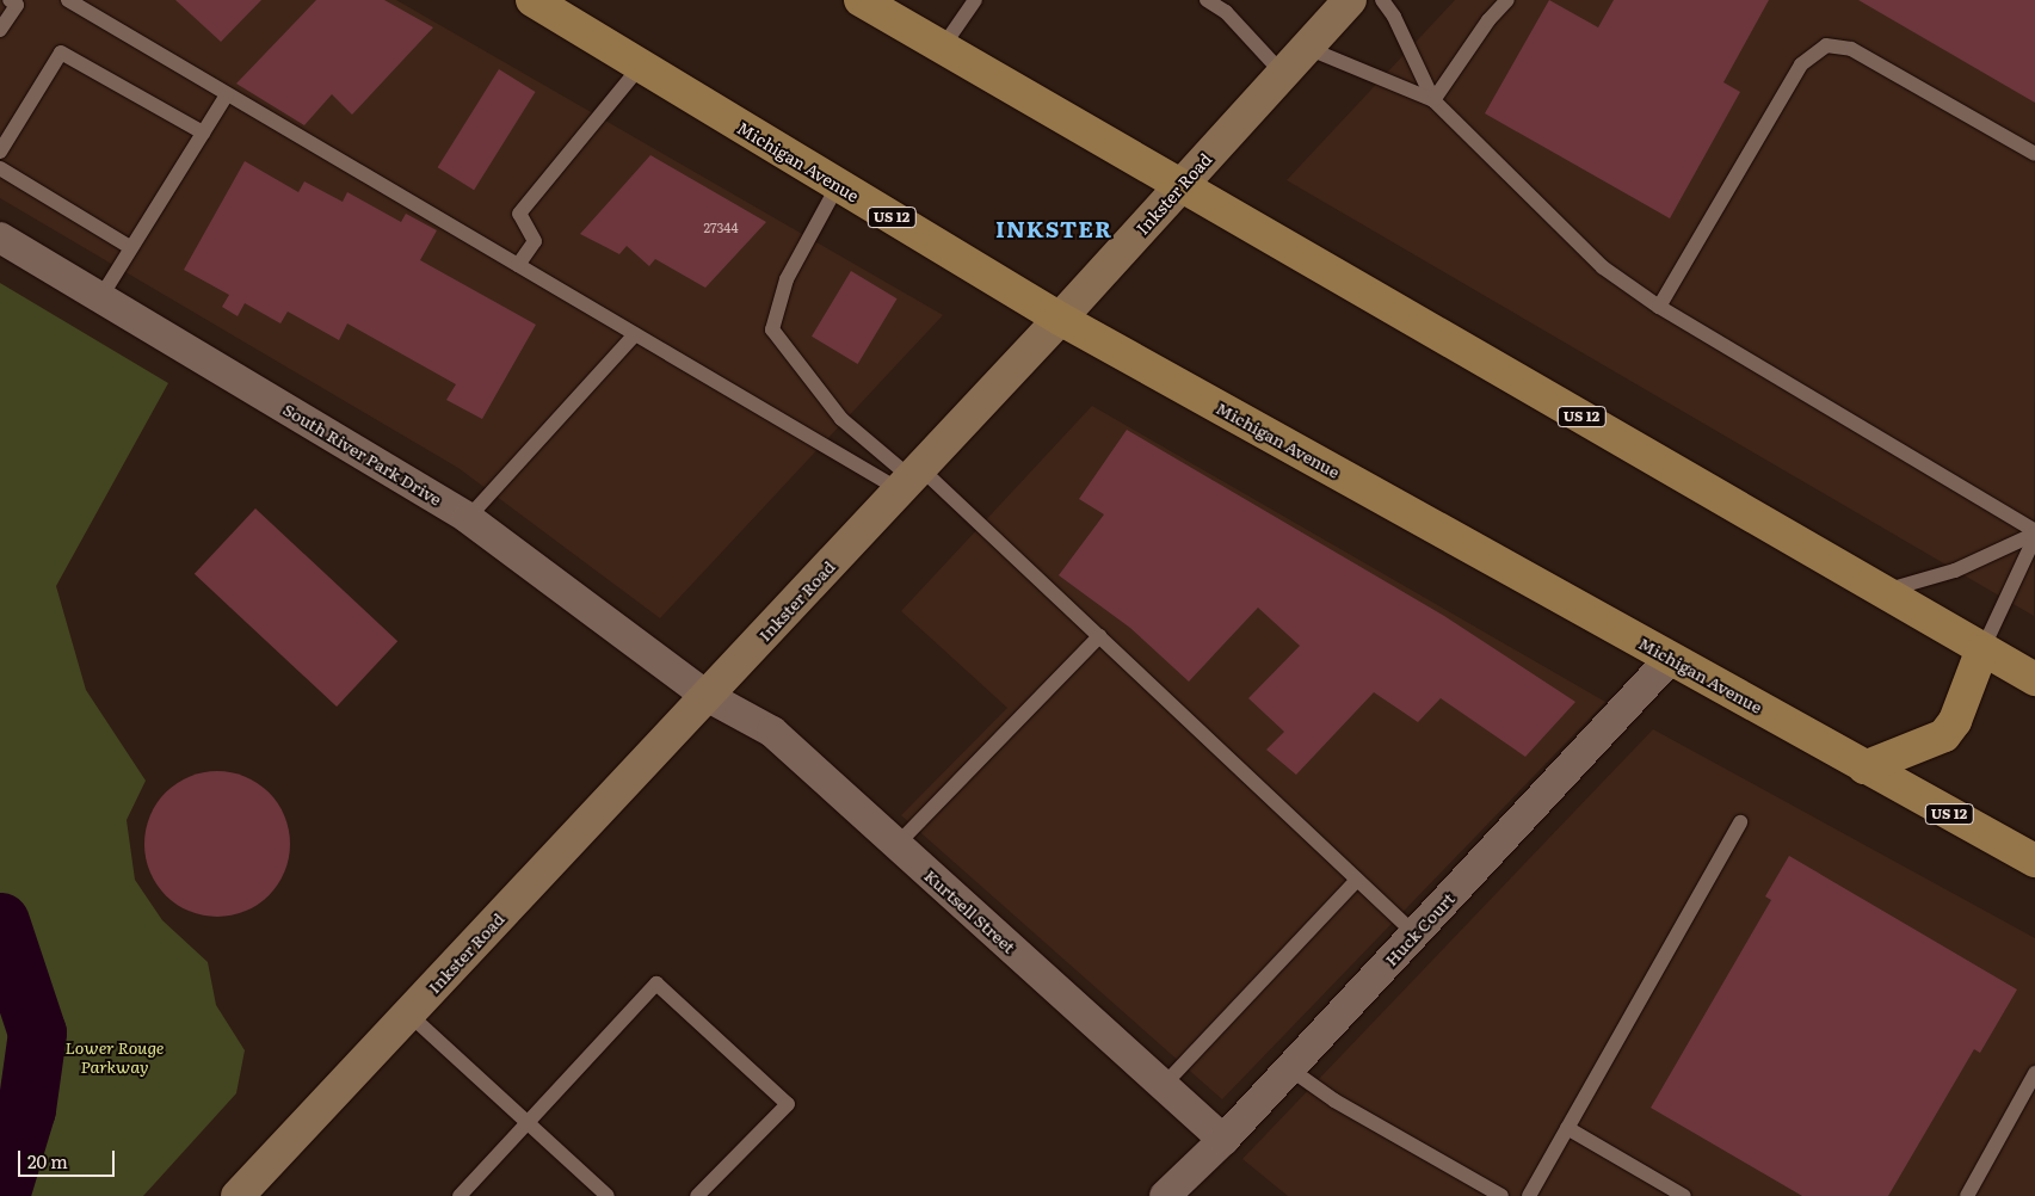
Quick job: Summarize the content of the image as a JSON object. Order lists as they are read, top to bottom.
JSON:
{
  "streets": {
    "main road": ["Michigan Avenue", "Inkster Road", "US 12"],
    "street": ["South River Park Drive", "Kurtsell Street", "Huck Court"]
  },
  "crossings": [
    ["Michigan Avenue", "Inkster Road"],
    ["Michigan Avenue", "Huck Court"],
    ["Inkster Road", "US 12"],
    ["Inkster Road", "South River Park Drive"],
    ["Inkster Road", "Kurtsell Street"],
    ["South River Park Drive", "Kurtsell Street"],
    ["Kurtsell Street", "Huck Court"]
  ],
  "districts": ["INKSTER"],
  "parks": ["Lower Rouge Parkway"],
  "house_numbers": ["27344"],
  "scale_bar": "20 m"
}
